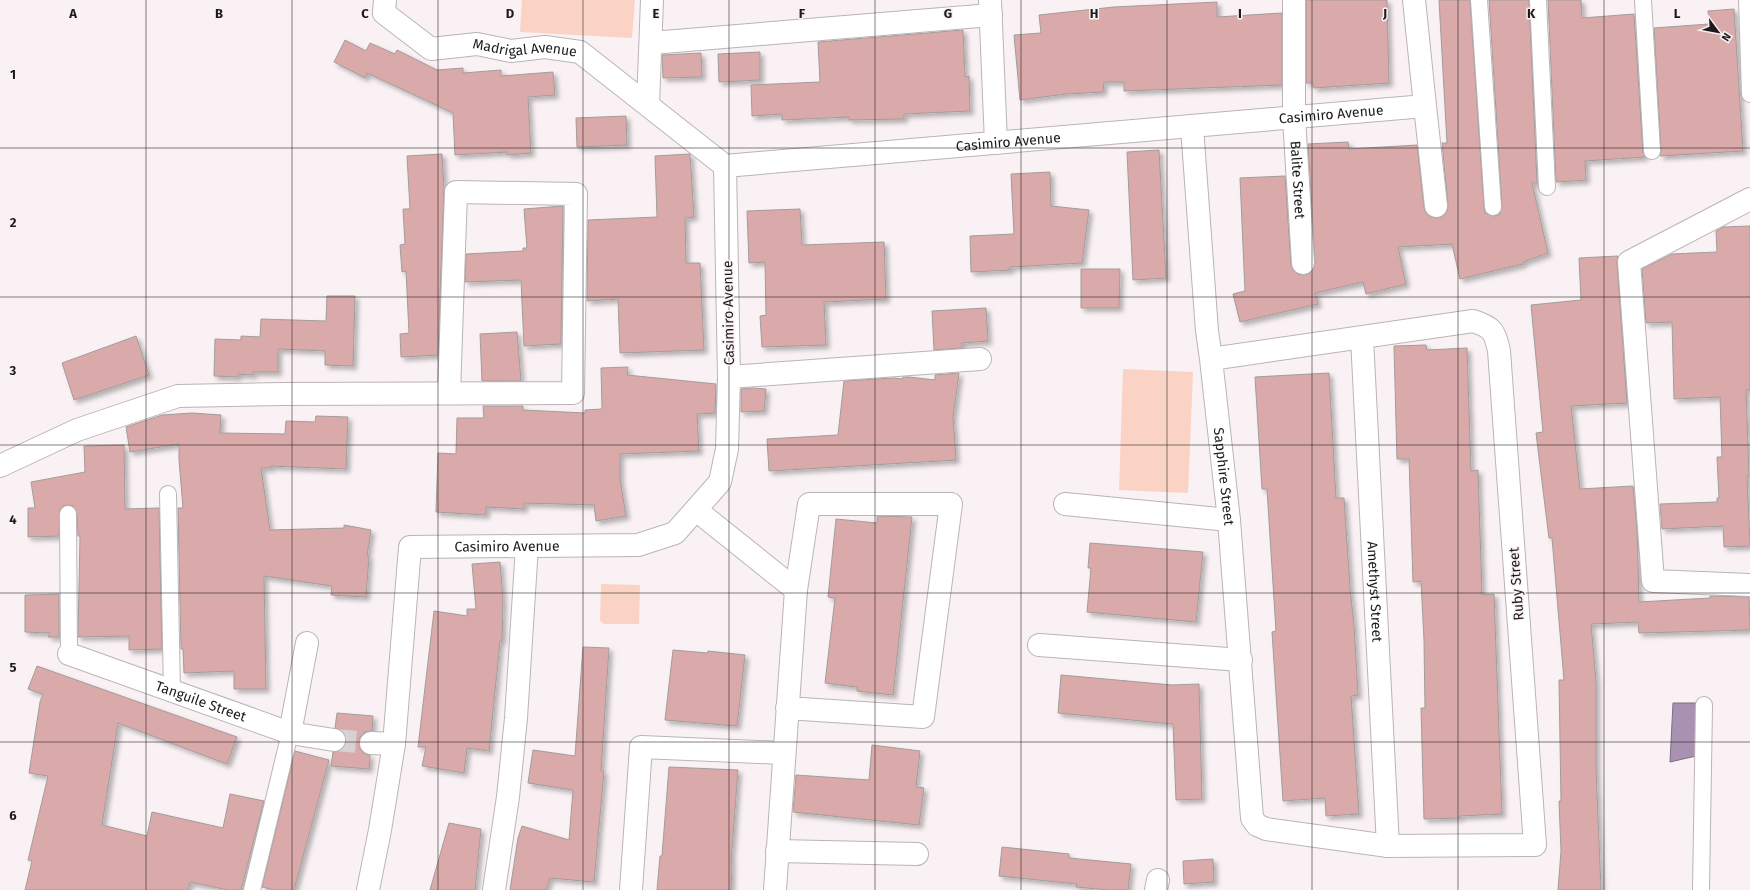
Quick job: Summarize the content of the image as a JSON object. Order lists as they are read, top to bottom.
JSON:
{
  "streets": {
    "street": [
      "Madrigal Avenue",
      "Casimiro Avenue",
      "Balite Street",
      "Sapphire Street",
      "Ruby Street",
      "Amethyst Street",
      "Tanguile Street"
    ]
  },
  "crossings": [
    ["Madrigal Avenue", "Casimiro Avenue"],
    ["Casimiro Avenue", "Balite Street"],
    ["Casimiro Avenue", "Sapphire Street"],
    ["Sapphire Street", "Ruby Street"],
    ["Sapphire Street", "Amethyst Street"],
    ["Ruby Street", "Amethyst Street"]
  ],
  "north": "bottom right",
  "grid": {
    "columns": [
      "A",
      "B",
      "C",
      "D",
      "E",
      "F",
      "G",
      "H",
      "I",
      "J",
      "K",
      "L"
    ],
    "rows": [
      "1",
      "2",
      "3",
      "4",
      "5",
      "6"
    ]
  }
}
